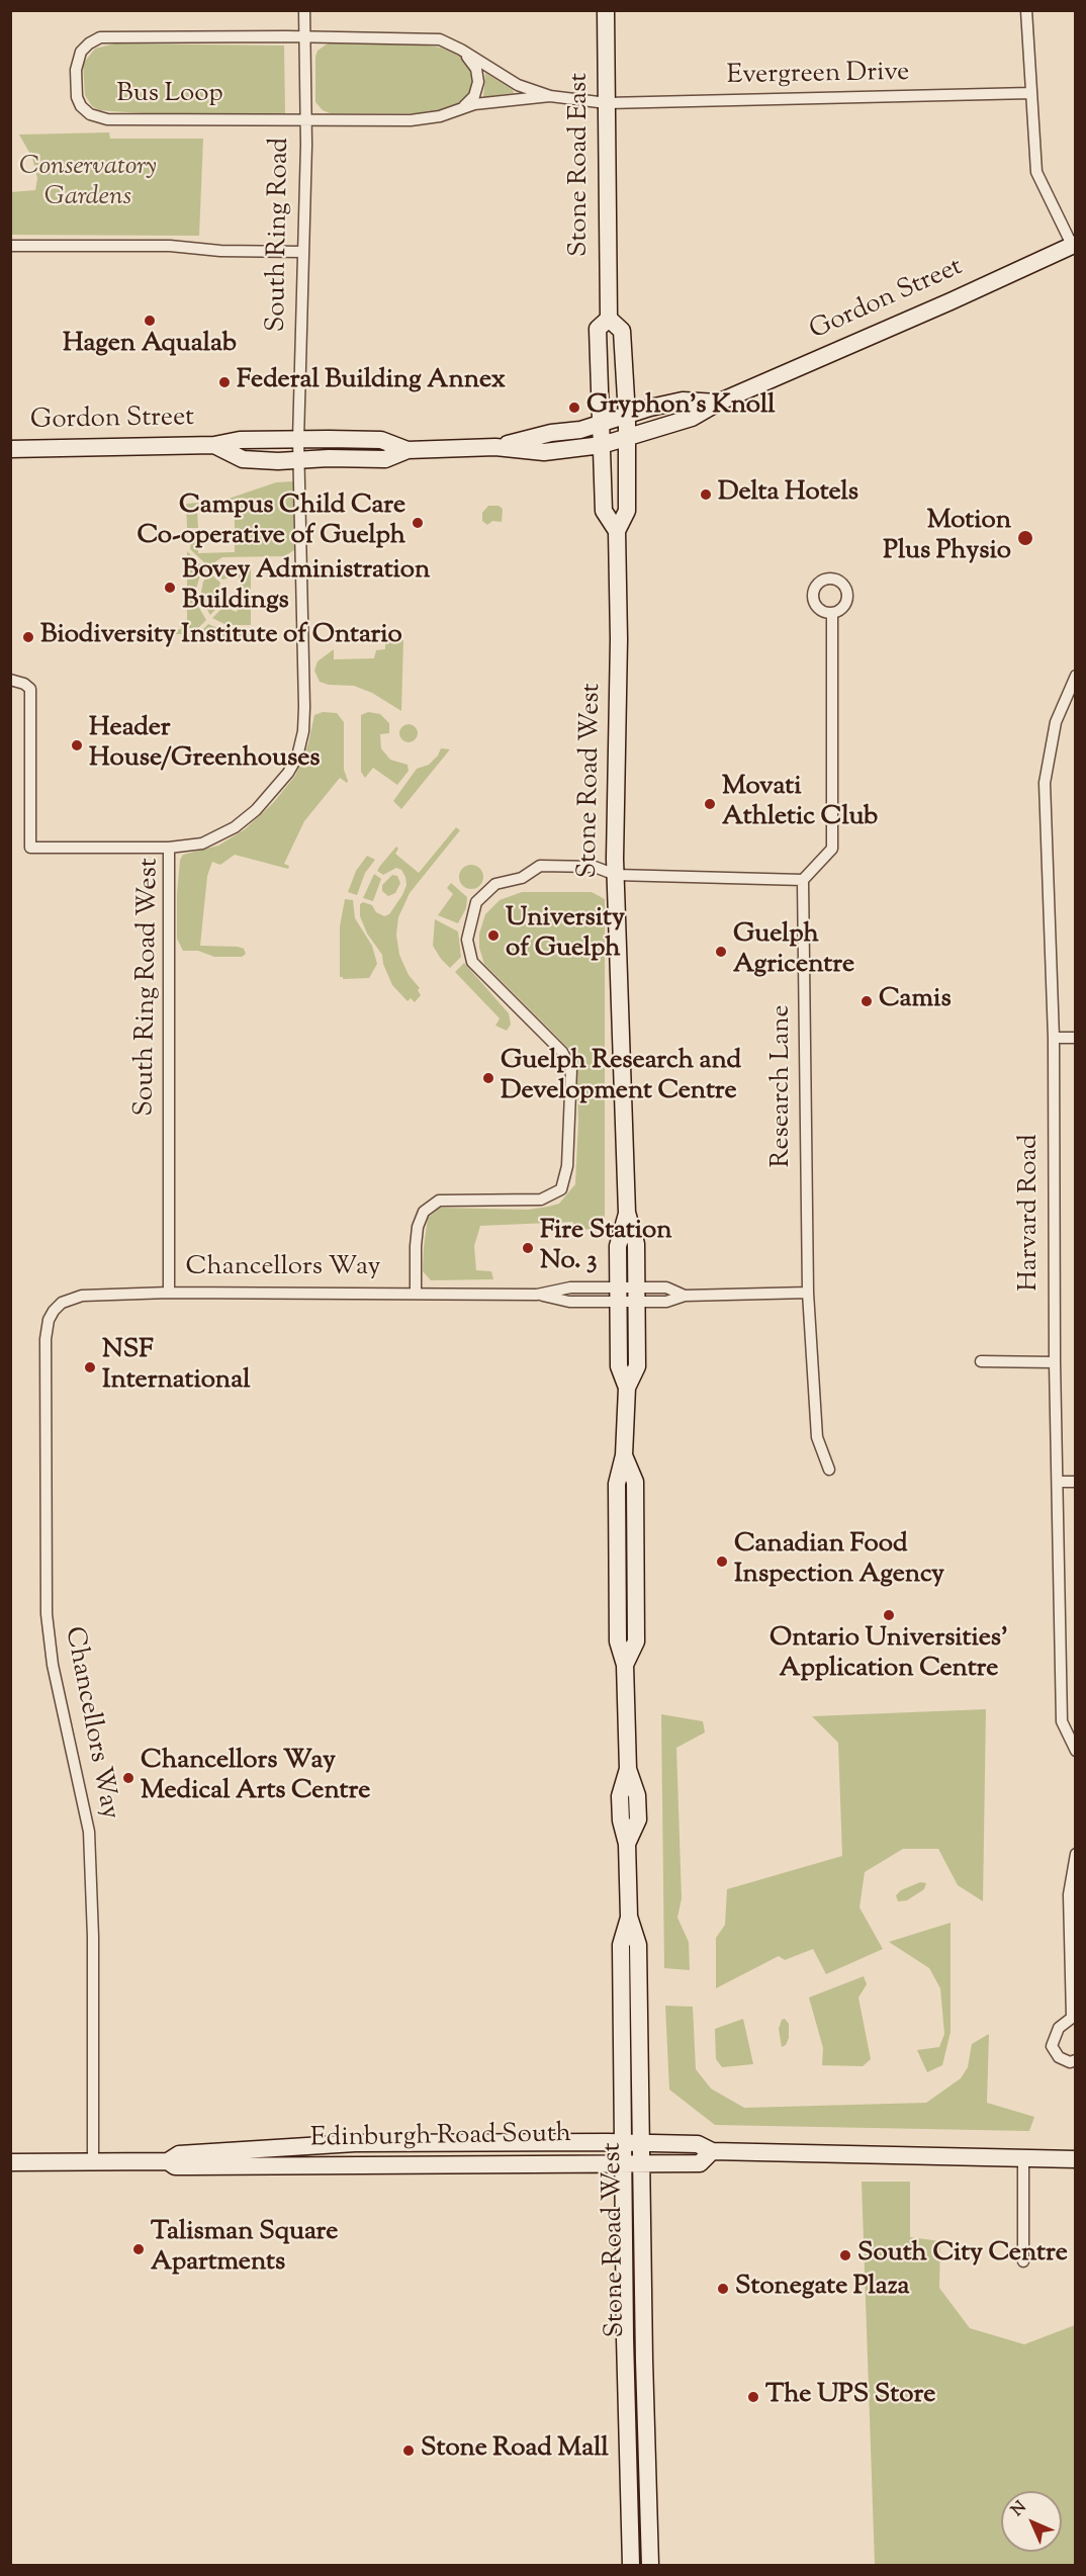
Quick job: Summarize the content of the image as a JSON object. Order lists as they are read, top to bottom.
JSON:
{
  "streets": {
    "main road": [
      "Stone Road East",
      "Gordon Street",
      "Stone Road West",
      "Edinburgh Road South"
    ],
    "street": [
      "Evergreen Drive",
      "Bus Loop",
      "South Ring Road",
      "South Ring Road West",
      "Research Lane",
      "Harvard Road",
      "Chancellors Way"
    ]
  },
  "crossings": [
    ["Evergreen Drive", "Bus Loop"],
    ["Evergreen Drive", "Stone Road East"],
    ["Bus Loop", "Stone Road East"],
    ["Bus Loop", "South Ring Road"],
    ["Stone Road East", "Gordon Street"],
    ["Stone Road East", "Stone Road West"],
    ["South Ring Road", "Gordon Street"],
    ["South Ring Road", "South Ring Road West"],
    ["Gordon Street", "Stone Road West"],
    ["Gordon Street", "South Ring Road West"],
    ["Stone Road West", "Chancellors Way"],
    ["Stone Road West", "Edinburgh Road South"],
    ["South Ring Road West", "Chancellors Way"],
    ["Chancellors Way", "Edinburgh Road South"]
  ],
  "parks": ["Conservatory Gardens"],
  "places": [
    "Hagen Aqualab",
    "Federal Building Annex",
    "Gryphon's Knoll",
    "Delta Hotels",
    "Campus Child Care Co-operative of Guelph",
    "Motion Plus Physio",
    "Bovey Administration Buildings",
    "Biodiversity Institute of Ontario",
    "Header House/Greenhouses",
    "Movati Athletic Club",
    "University of Guelph",
    "Guelph Agricentre",
    "Camis",
    "Guelph Research and Development Centre",
    "Fire Station No. 3",
    "NSF International",
    "Canadian Food Inspection Agency",
    "Ontario Universities' Application Centre",
    "Chancellors Way Medical Arts Centre",
    "Talisman Square Apartments",
    "South City Centre",
    "Stonegate Plaza",
    "The UPS Store",
    "Stone Road Mall"
  ],
  "north": "top left"
}
